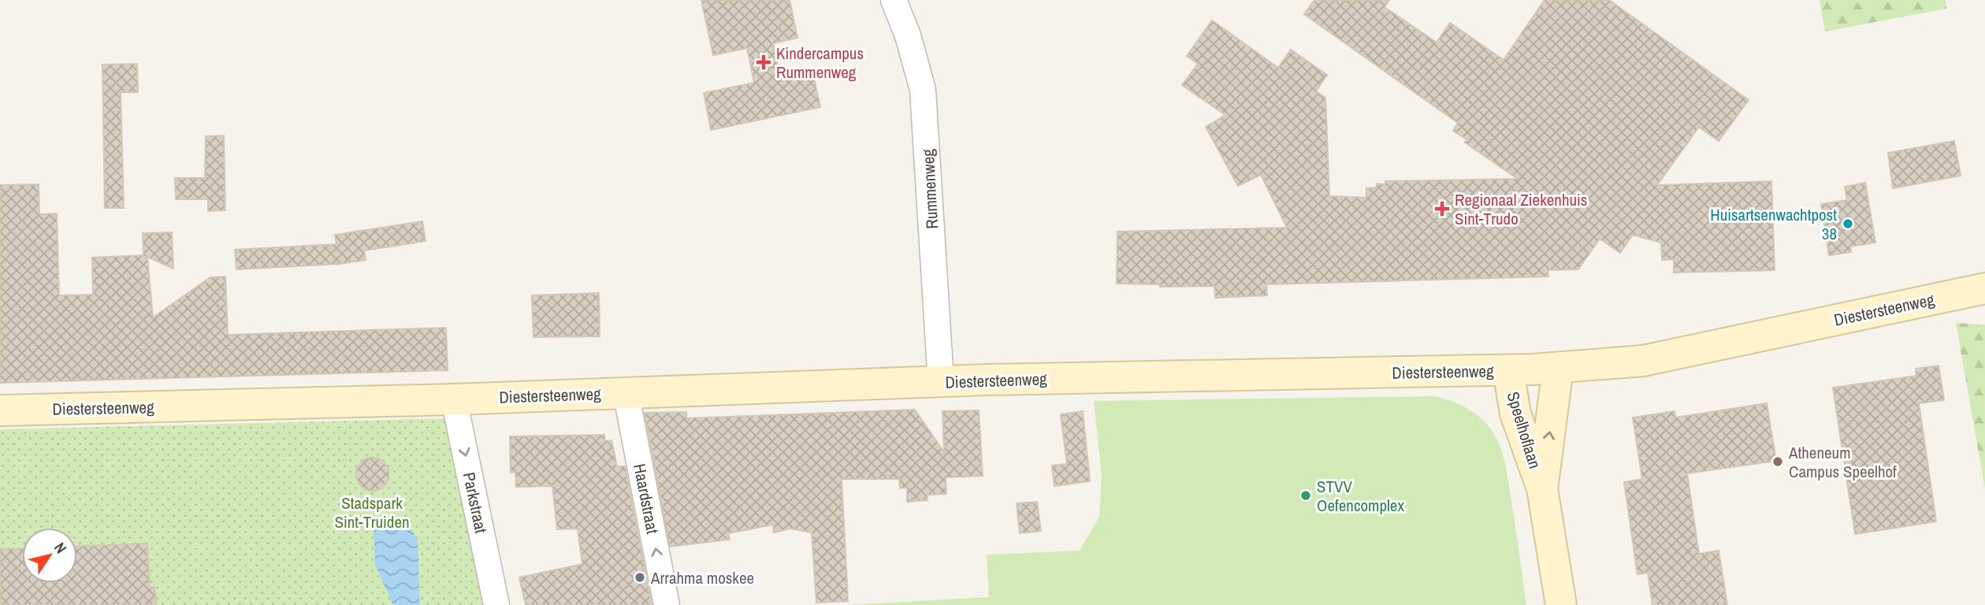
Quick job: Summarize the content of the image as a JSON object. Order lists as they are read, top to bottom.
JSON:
{
  "streets": {
    "main road": ["Diestersteenweg", "Speelhoflaan"],
    "street": ["Rummenweg", "Haardstraat", "Parkstraat"]
  },
  "crossings": [
    ["Rummenweg", "Diestersteenweg"],
    ["Diestersteenweg", "Speelhoflaan"],
    ["Diestersteenweg", "Haardstraat"],
    ["Diestersteenweg", "Parkstraat"]
  ],
  "one_way": ["Haardstraat", "Parkstraat"],
  "parks": ["Stadspark Sint-Truiden"],
  "places": {
    "health": ["Kindercampus Rummenweg", "Regionaal Ziekenhuis Sint-Trudo"],
    "other": [
      "Huisartsenwachtpost 38",
      "Atheneum Campus Speelhof",
      "STVV Oefencomplex",
      "Arrahma moskee"
    ]
  },
  "north": "top right"
}
